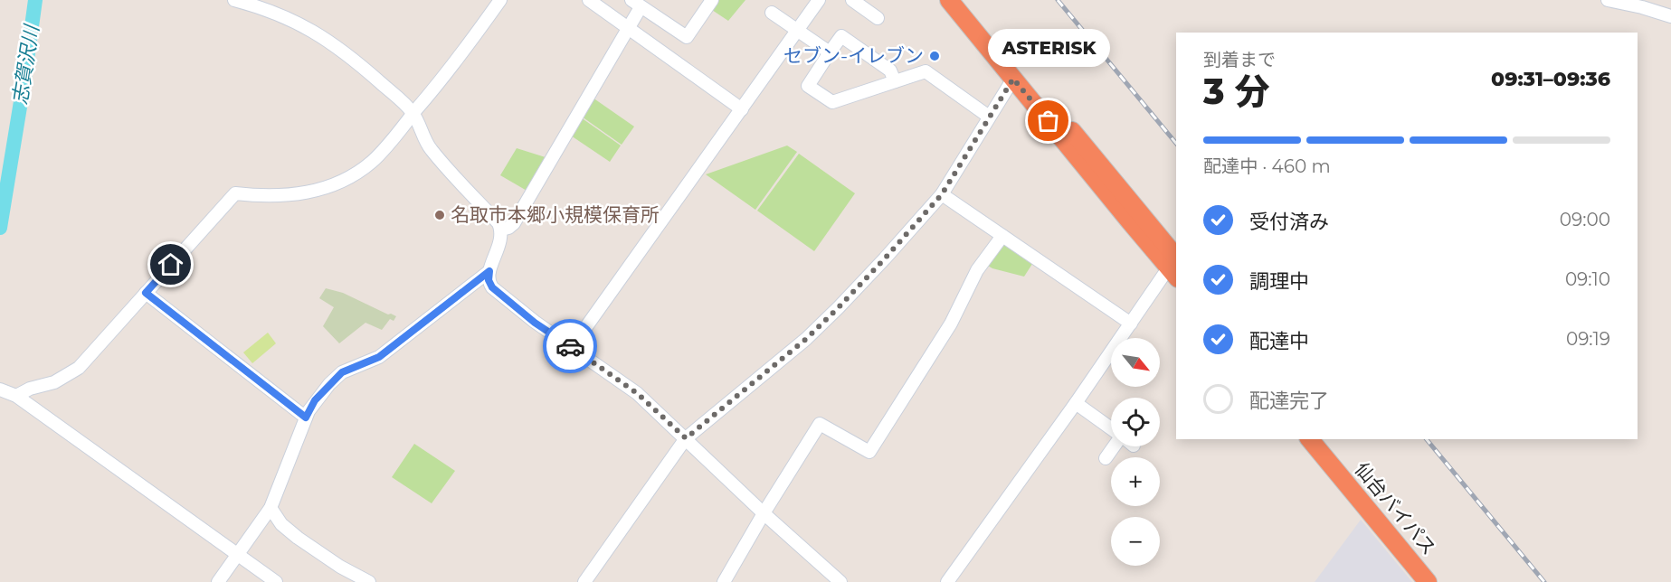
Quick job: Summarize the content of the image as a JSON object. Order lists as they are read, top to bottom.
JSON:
{
  "streets": {
    "highway": ["仙台バイパス"]
  },
  "water": ["志賀沢川"],
  "places": ["セブン-イレブン", "ASTERISK", "名取市本郷小規模保育所"],
  "north": "bottom right",
  "page": {
    "bubble": "ASTERISK",
    "heading": ["3 分", "到着まで", "09:31–09:36"],
    "bar": "配達中 · 460 m",
    "list": [
      ["受付済み", "09:00"],
      ["調理中", "09:10"],
      ["配達中", "09:19"],
      "配達完了"
    ],
    "map_buttons": ["+", "−"]
  }
}
